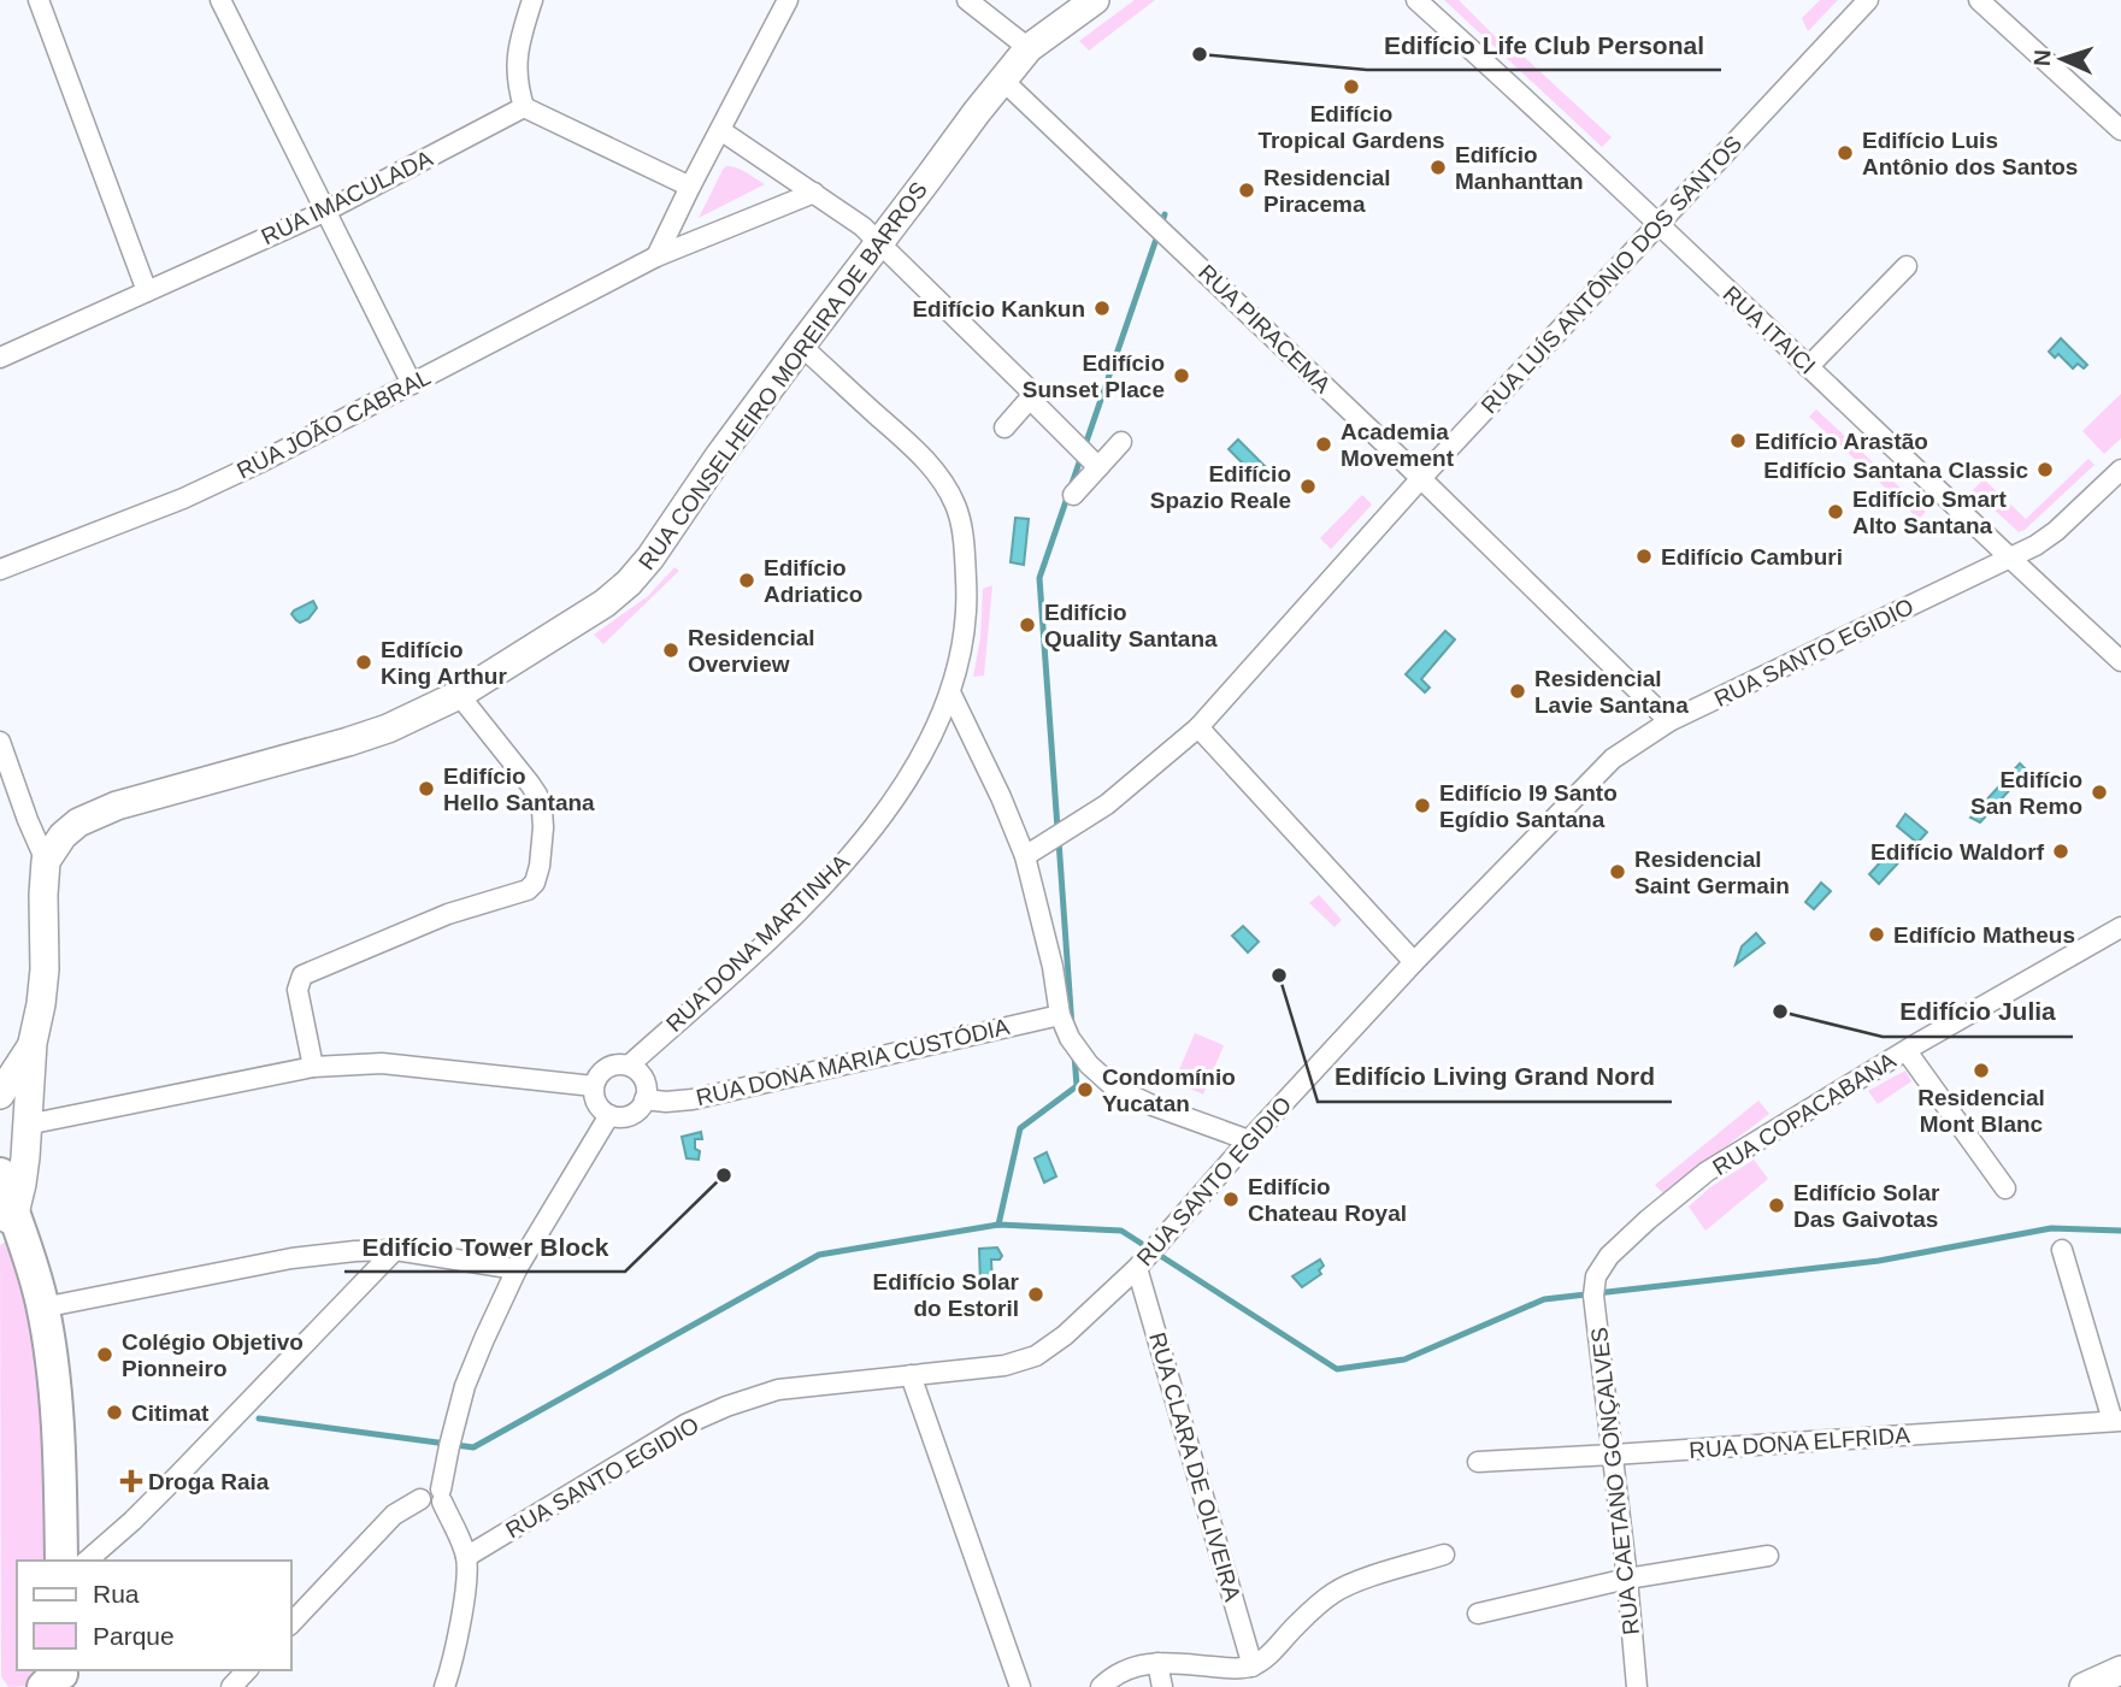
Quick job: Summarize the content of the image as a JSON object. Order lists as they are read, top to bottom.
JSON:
{
  "streets": {
    "main road": ["RUA CONSELHEIRO MOREIRA DE BARROS"],
    "street": [
      "RUA IMACULADA",
      "RUA LUÍS ANTÔNIO DOS SANTOS",
      "RUA PIRACEMA",
      "RUA ITAICI",
      "RUA JOÃO CABRAL",
      "RUA SANTO EGIDIO",
      "RUA DONA MARTINHA",
      "RUA DONA MARIA CUSTÓDIA",
      "RUA COPACABANA",
      "RUA DONA ELFRIDA",
      "RUA CLARA DE OLIVEIRA",
      "RUA CAETANO GONÇALVES"
    ]
  },
  "crossings": [
    ["RUA LUÍS ANTÔNIO DOS SANTOS", "RUA PIRACEMA"],
    ["RUA LUÍS ANTÔNIO DOS SANTOS", "RUA ITAICI"],
    ["RUA PIRACEMA", "RUA CONSELHEIRO MOREIRA DE BARROS"],
    ["RUA PIRACEMA", "RUA SANTO EGIDIO"],
    ["RUA ITAICI", "RUA SANTO EGIDIO"],
    ["RUA CONSELHEIRO MOREIRA DE BARROS", "RUA DONA MARTINHA"],
    ["RUA SANTO EGIDIO", "RUA CLARA DE OLIVEIRA"],
    ["RUA DONA MARTINHA", "RUA DONA MARIA CUSTÓDIA"],
    ["RUA COPACABANA", "RUA CAETANO GONÇALVES"],
    ["RUA DONA ELFRIDA", "RUA CAETANO GONÇALVES"]
  ],
  "places": {
    "other": [
      "Edifício Life Club Personal",
      "Edifício Tropical Gardens",
      "Edifício Luis Antônio dos Santos",
      "Edifício Manhanttan",
      "Residencial Piracema",
      "Edifício Kankun",
      "Edifício Sunset Place",
      "Edifício Arastão",
      "Academia Movement",
      "Edifício Santana Classic",
      "Edifício Spazio Reale",
      "Edifício Smart Alto Santana",
      "Edifício Camburi",
      "Edifício Adriatico",
      "Edifício Quality Santana",
      "Residencial Overview",
      "Edifício King Arthur",
      "Residencial Lavie Santana",
      "Edifício Hello Santana",
      "Edifício San Remo",
      "Edifício I9 Santo Egídio Santana",
      "Edifício Waldorf",
      "Residencial Saint Germain",
      "Edifício Matheus",
      "Edifício Living Grand Nord",
      "Edifício Julia",
      "Residencial Mont Blanc",
      "Condomínio Yucatan",
      "Edifício Tower Block",
      "Edifício Chateau Royal",
      "Edifício Solar Das Gaivotas",
      "Edifício Solar do Estoril",
      "Colégio Objetivo Pionneiro",
      "Citimat"
    ],
    "health": ["Droga Raia"]
  },
  "legend": ["Rua", "Parque"],
  "north": "left"
}
